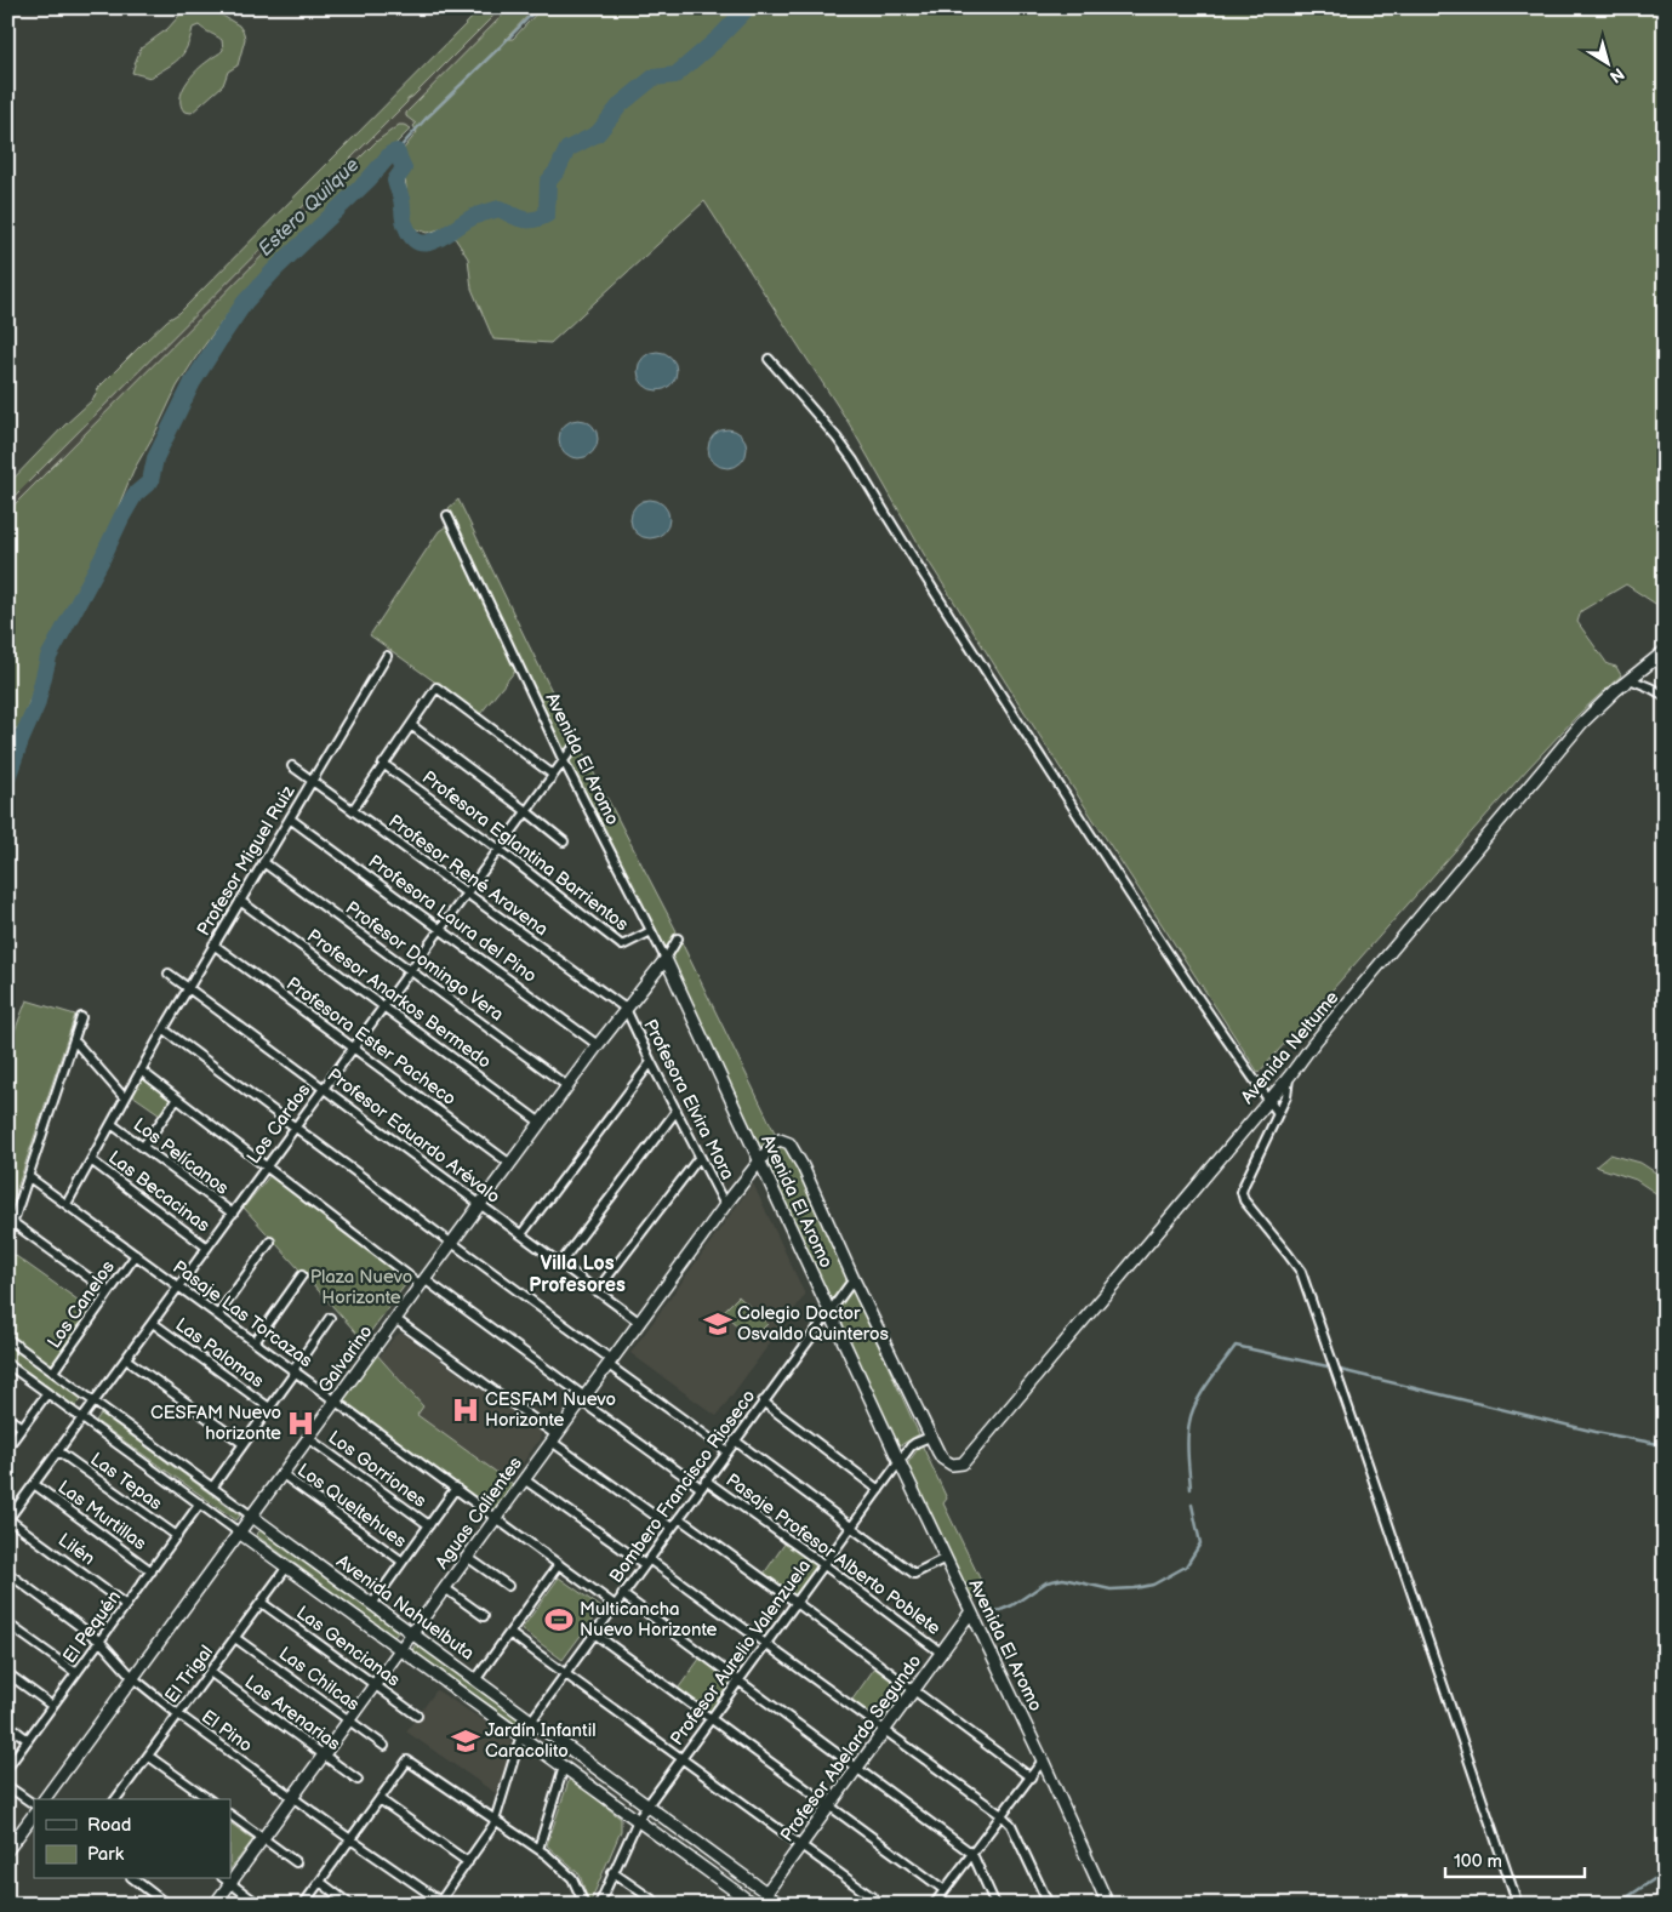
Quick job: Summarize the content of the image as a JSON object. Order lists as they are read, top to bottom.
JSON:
{
  "streets": {
    "street": [
      "Avenida El Aromo",
      "Profesora Eglantina Barrientos",
      "Profesor Miguel Ruiz",
      "Profesor René Aravena",
      "Profesora Laura del Pino",
      "Profesor Domingo Vera",
      "Profesor Anarkos Bermedo",
      "Profesora Ester Pacheco",
      "Avenida Neltume",
      "Profesora Elvira Mora",
      "Los Cardos",
      "Profesor Eduardo Arévalo",
      "Los Pelícanos",
      "Las Becacinas",
      "Los Canelos",
      "Pasaje Las Torcazas",
      "Las Palomas",
      "Galvarino",
      "Los Gorriones",
      "Las Tepas",
      "Bombero Francisco Rioseco",
      "Los Queltehues",
      "Aguas Calientes",
      "Las Murtillas",
      "Lilén",
      "Pasaje Profesor Alberto Poblete",
      "Avenida Nahuelbuta",
      "El Pequén",
      "Las Gencianas",
      "Profesor Aurelio Valenzuela",
      "El Trigal",
      "Las Chilcas",
      "Las Arenarias",
      "El Pino",
      "Profesor Abelardo Segundo"
    ]
  },
  "crossings": [
    ["Avenida El Aromo", "Profesora Eglantina Barrientos"],
    ["Avenida El Aromo", "Avenida Neltume"],
    ["Avenida El Aromo", "Los Cardos"],
    ["Avenida El Aromo", "Galvarino"],
    ["Avenida El Aromo", "Bombero Francisco Rioseco"],
    ["Avenida El Aromo", "Aguas Calientes"],
    ["Avenida El Aromo", "Profesor Aurelio Valenzuela"],
    ["Avenida El Aromo", "Profesor Abelardo Segundo"],
    ["Profesora Eglantina Barrientos", "Los Cardos"],
    ["Profesor Miguel Ruiz", "Profesor René Aravena"],
    ["Profesor Miguel Ruiz", "Profesora Laura del Pino"],
    ["Profesor Miguel Ruiz", "Profesor Domingo Vera"],
    ["Profesor Miguel Ruiz", "Profesor Anarkos Bermedo"],
    ["Profesor Miguel Ruiz", "Profesora Ester Pacheco"],
    ["Profesor Miguel Ruiz", "Profesor Eduardo Arévalo"],
    ["Profesor Miguel Ruiz", "Los Pelícanos"],
    ["Profesor Miguel Ruiz", "Las Becacinas"],
    ["Profesor Miguel Ruiz", "Pasaje Las Torcazas"],
    ["Profesor Miguel Ruiz", "Pasaje Profesor Alberto Poblete"],
    ["Profesor René Aravena", "Profesora Elvira Mora"],
    ["Profesor René Aravena", "Los Cardos"],
    ["Profesor René Aravena", "Galvarino"],
    ["Profesora Laura del Pino", "Los Cardos"],
    ["Profesora Laura del Pino", "Galvarino"],
    ["Profesor Domingo Vera", "Los Cardos"],
    ["Profesor Domingo Vera", "Galvarino"],
    ["Profesor Anarkos Bermedo", "Los Cardos"],
    ["Profesor Anarkos Bermedo", "Galvarino"],
    ["Profesora Ester Pacheco", "Los Cardos"],
    ["Profesora Ester Pacheco", "Galvarino"],
    ["Profesora Elvira Mora", "Galvarino"],
    ["Profesora Elvira Mora", "Aguas Calientes"],
    ["Los Cardos", "Profesor Eduardo Arévalo"],
    ["Los Cardos", "Los Pelícanos"],
    ["Los Cardos", "Las Becacinas"],
    ["Los Cardos", "Pasaje Las Torcazas"],
    ["Los Cardos", "Las Palomas"],
    ["Los Cardos", "Las Tepas"],
    ["Los Cardos", "Las Murtillas"],
    ["Los Cardos", "Lilén"],
    ["Los Cardos", "Pasaje Profesor Alberto Poblete"],
    ["Los Cardos", "Avenida Nahuelbuta"],
    ["Profesor Eduardo Arévalo", "Galvarino"],
    ["Profesor Eduardo Arévalo", "Aguas Calientes"],
    ["Los Canelos", "Pasaje Las Torcazas"],
    ["Los Canelos", "Avenida Nahuelbuta"],
    ["Pasaje Las Torcazas", "Galvarino"],
    ["Pasaje Las Torcazas", "Bombero Francisco Rioseco"],
    ["Pasaje Las Torcazas", "Aguas Calientes"],
    ["Galvarino", "Los Gorriones"],
    ["Galvarino", "Los Queltehues"],
    ["Galvarino", "Pasaje Profesor Alberto Poblete"],
    ["Galvarino", "Avenida Nahuelbuta"],
    ["Galvarino", "El Pino"],
    ["Las Tepas", "El Pequén"],
    ["Bombero Francisco Rioseco", "Pasaje Profesor Alberto Poblete"],
    ["Bombero Francisco Rioseco", "Avenida Nahuelbuta"],
    ["Bombero Francisco Rioseco", "El Pino"],
    ["Aguas Calientes", "Pasaje Profesor Alberto Poblete"],
    ["Aguas Calientes", "Avenida Nahuelbuta"],
    ["Aguas Calientes", "Las Gencianas"],
    ["Aguas Calientes", "Las Chilcas"],
    ["Aguas Calientes", "Las Arenarias"],
    ["Aguas Calientes", "El Pino"],
    ["Las Murtillas", "El Pequén"],
    ["Lilén", "El Pequén"],
    ["Pasaje Profesor Alberto Poblete", "Profesor Aurelio Valenzuela"],
    ["Pasaje Profesor Alberto Poblete", "Profesor Abelardo Segundo"],
    ["Avenida Nahuelbuta", "El Pequén"],
    ["Avenida Nahuelbuta", "Profesor Aurelio Valenzuela"],
    ["Avenida Nahuelbuta", "El Trigal"],
    ["Avenida Nahuelbuta", "Profesor Abelardo Segundo"],
    ["El Pequén", "El Pino"],
    ["Las Gencianas", "El Trigal"],
    ["El Trigal", "Las Chilcas"],
    ["El Trigal", "Las Arenarias"],
    ["El Trigal", "El Pino"]
  ],
  "districts": ["Villa Los Profesores"],
  "water": ["Estero Quilque"],
  "parks": ["Plaza Nuevo Horizonte"],
  "places": {
    "school or university": ["Colegio Doctor Osvaldo Quinteros", "Jardín Infantil Caracolito"],
    "hospital": ["CESFAM Nuevo Horizonte", "CESFAM Nuevo horizonte"],
    "sports": ["Multicancha Nuevo Horizonte"]
  },
  "legend": ["Road", "Park"],
  "scale_bar": "100 m",
  "north": "bottom right"
}
